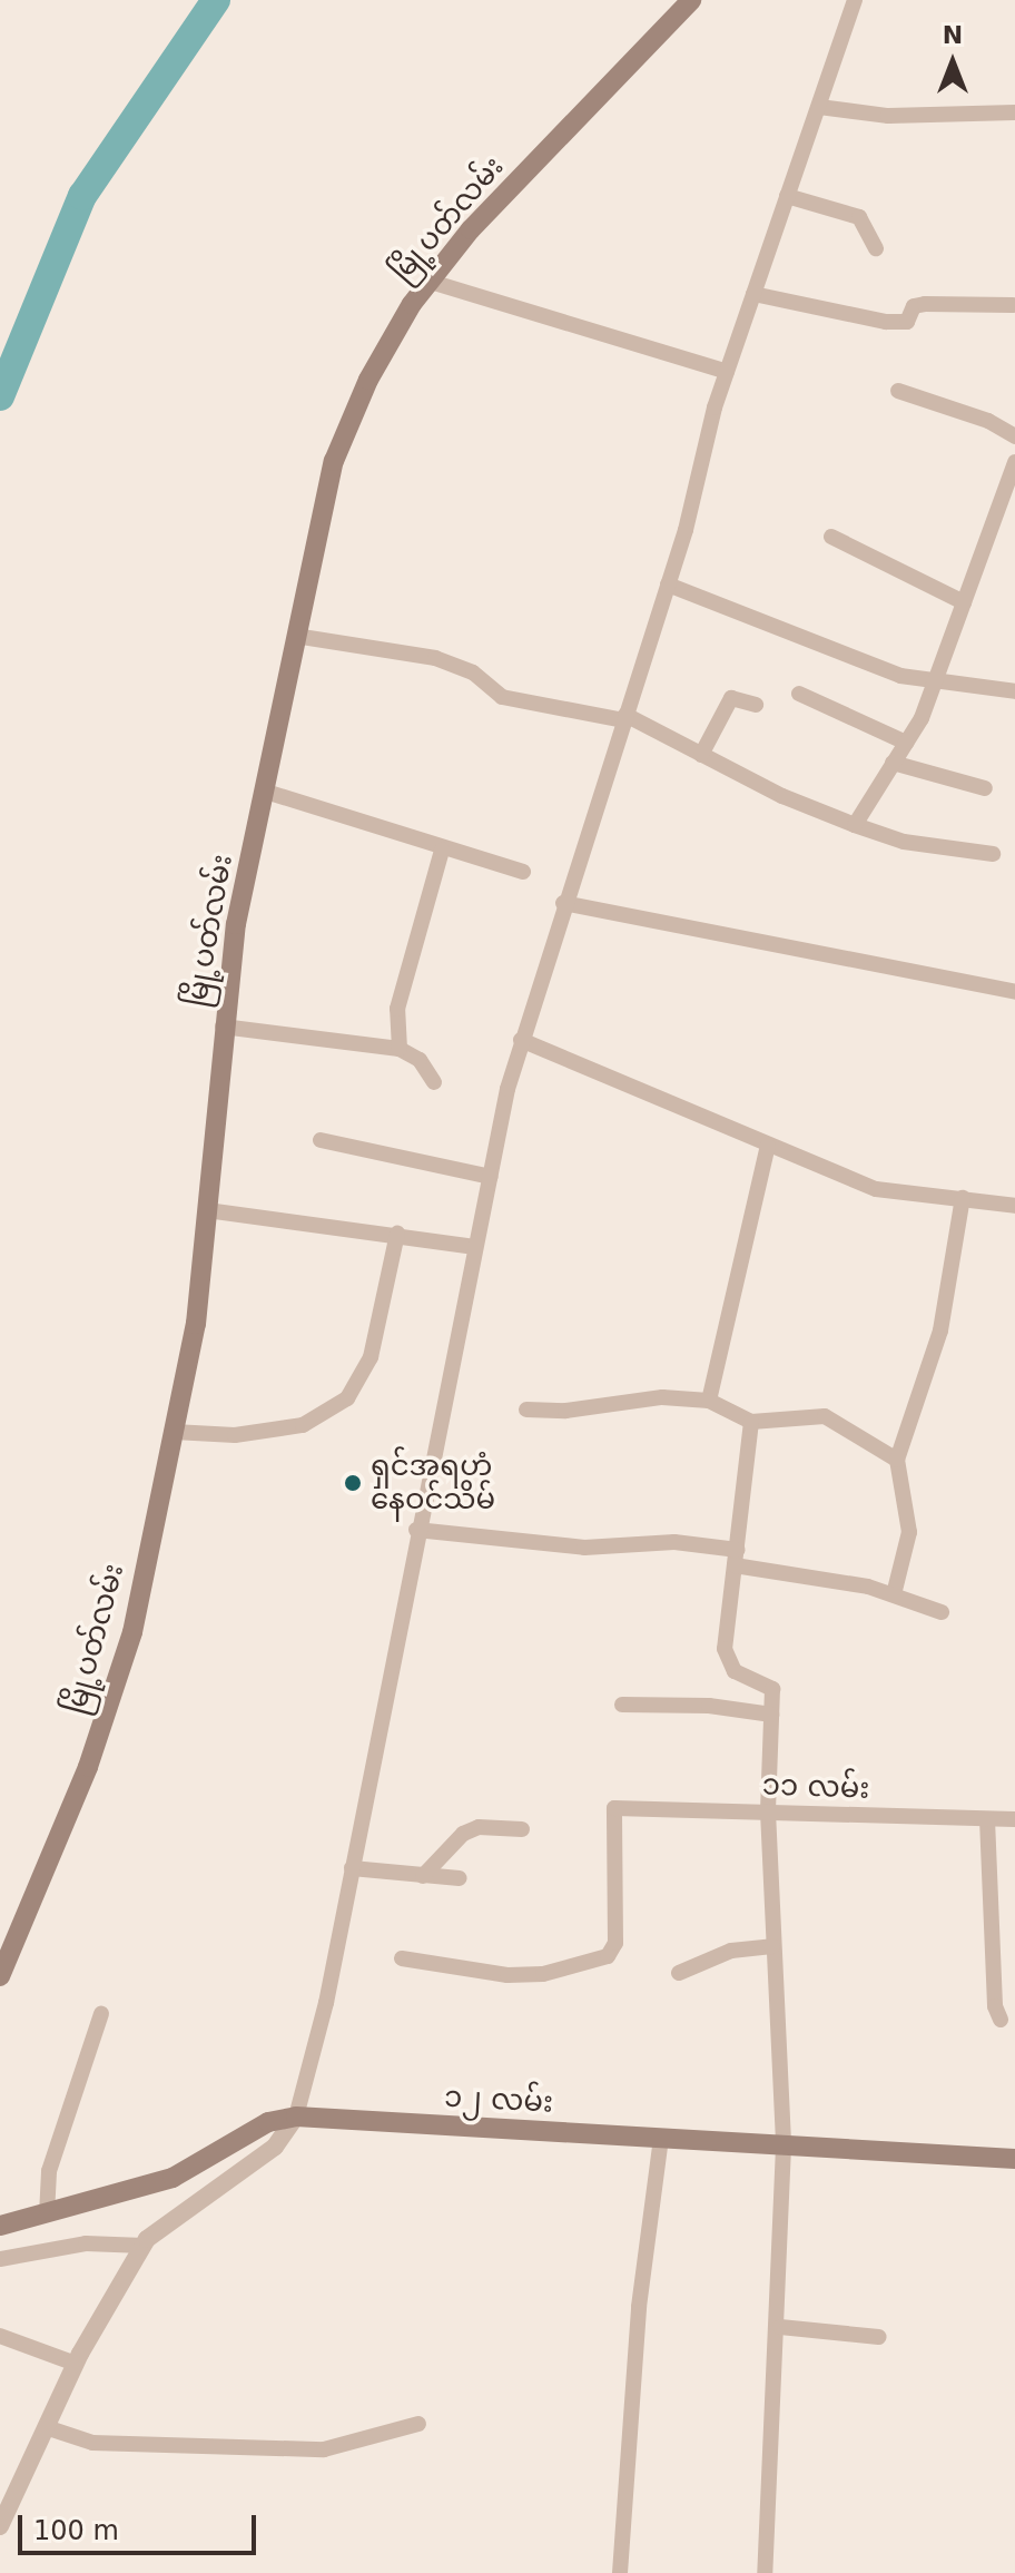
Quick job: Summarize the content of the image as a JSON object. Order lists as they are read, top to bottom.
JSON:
{
  "streets": {
    "main road": ["မြို့ပတ်လမ်း", "၁၂ လမ်း"],
    "street": ["၁၁ လမ်း"]
  },
  "places": ["ရှင်အရဟံ နေဝင်သိမ်"],
  "scale_bar": "100 m",
  "north": "top"
}
